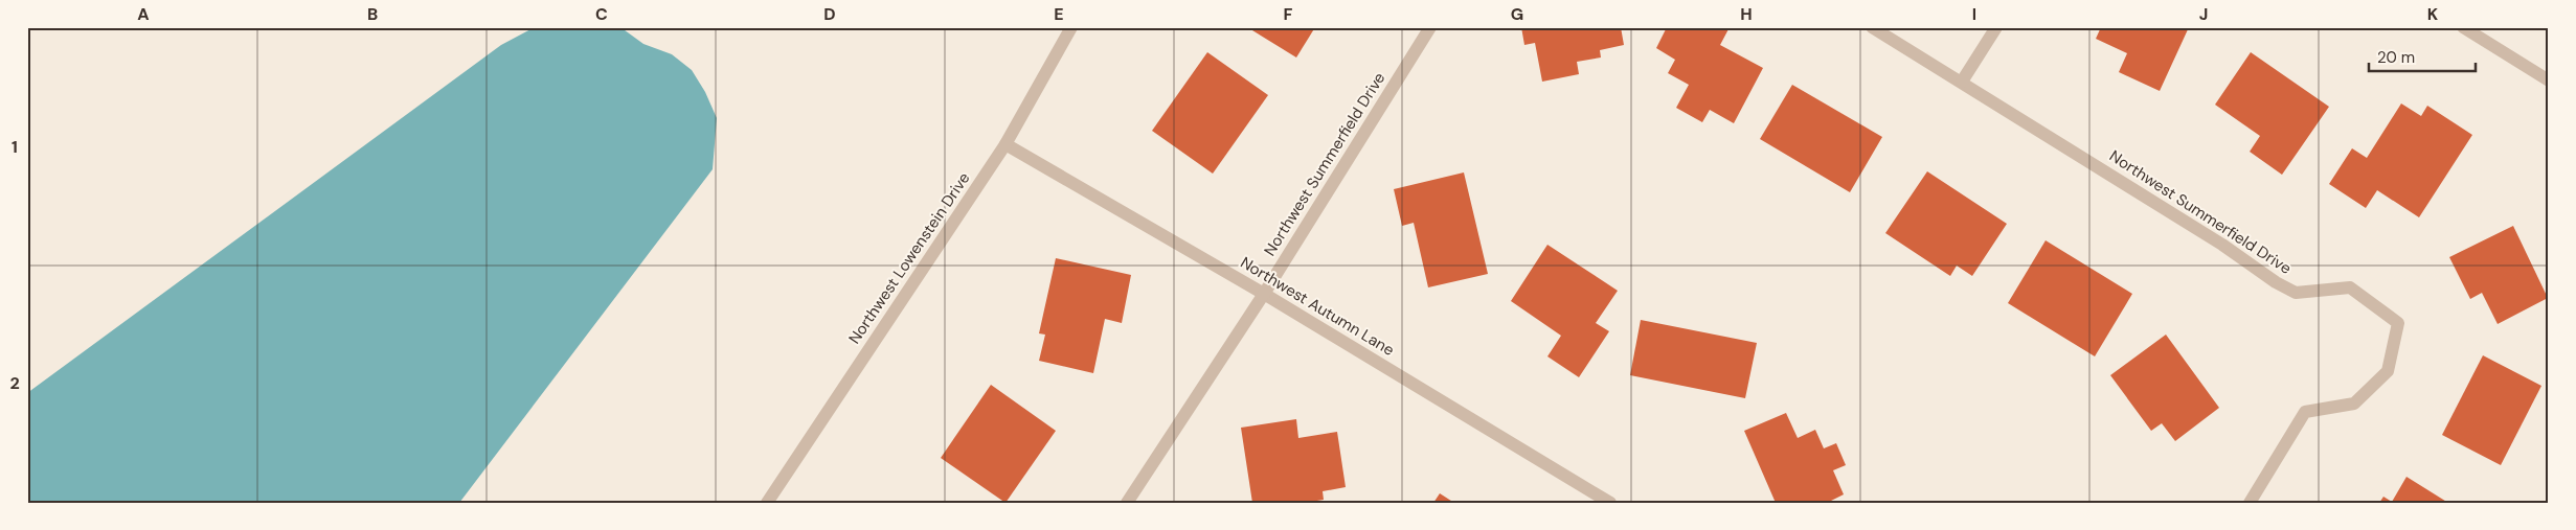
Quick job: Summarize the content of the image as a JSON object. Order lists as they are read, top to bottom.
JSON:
{
  "streets": {
    "street": ["Northwest Summerfield Drive", "Northwest Lowenstein Drive", "Northwest Autumn Lane"]
  },
  "crossings": [
    ["Northwest Summerfield Drive", "Northwest Autumn Lane"],
    ["Northwest Lowenstein Drive", "Northwest Autumn Lane"]
  ],
  "scale_bar": "20 m",
  "grid": {
    "columns": [
      "A",
      "B",
      "C",
      "D",
      "E",
      "F",
      "G",
      "H",
      "I",
      "J",
      "K"
    ],
    "rows": ["1", "2"]
  }
}
